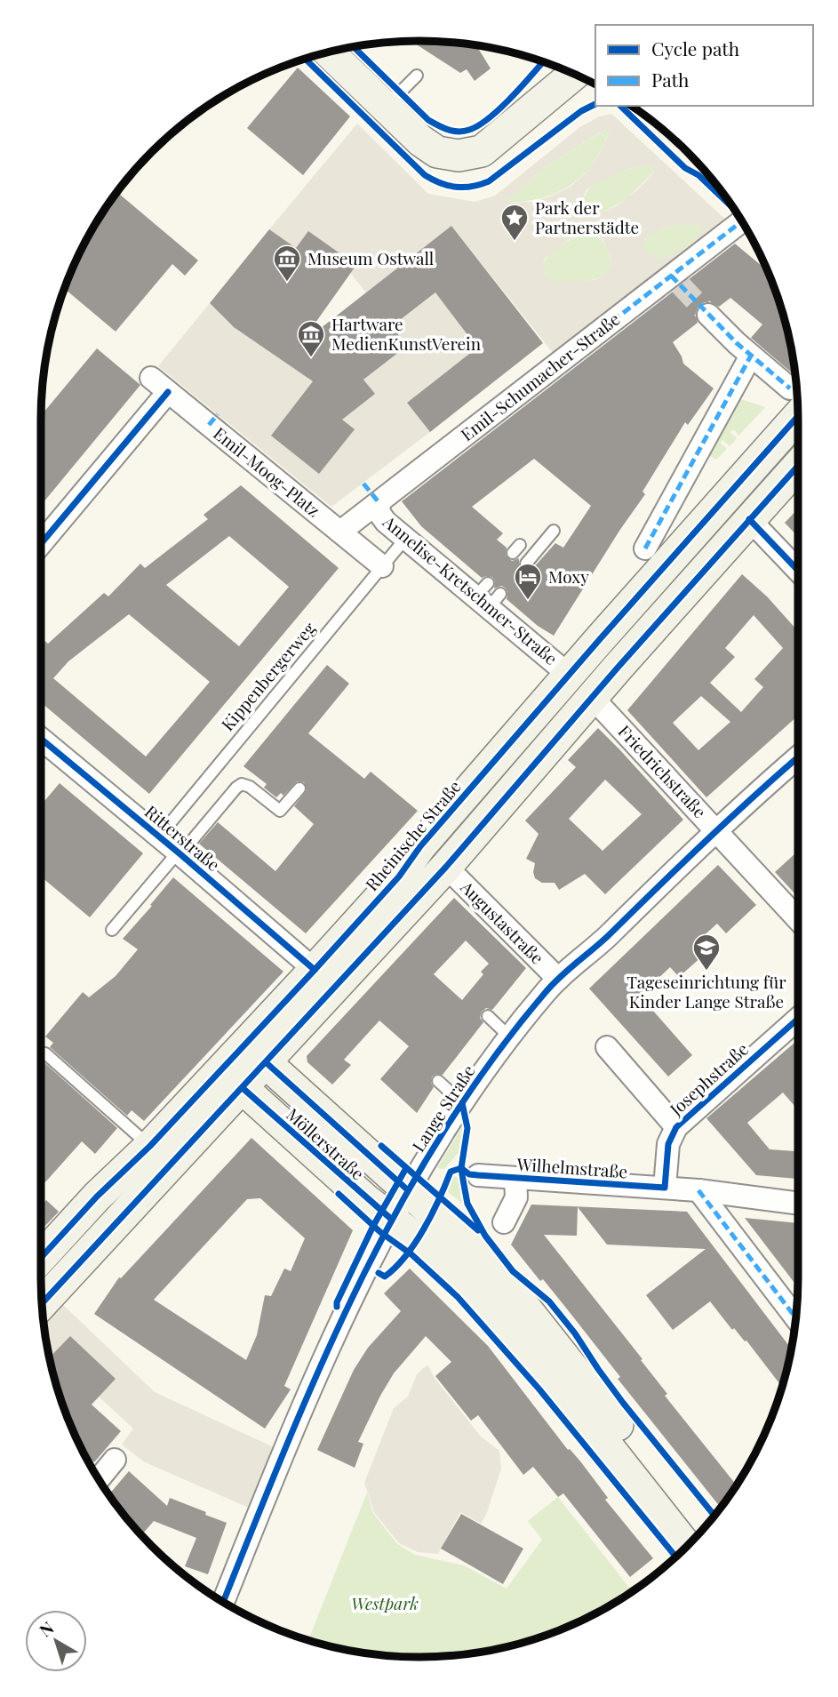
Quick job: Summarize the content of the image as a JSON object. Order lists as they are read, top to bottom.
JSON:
{
  "streets": {
    "main road": ["Rheinische Straße", "Möllerstraße"],
    "street": [
      "Emil-Schumacher-Straße",
      "Emil-Moog-Platz",
      "Annelise-Kretschmer-Straße",
      "Friedrichstraße",
      "Ritterstraße",
      "Augustastraße",
      "Josephstraße",
      "Lange Straße",
      "Wilhelmstraße"
    ],
    "lane": ["Kippenbergerweg"]
  },
  "crossings": [
    ["Emil-Schumacher-Straße", "Emil-Moog-Platz"],
    ["Emil-Schumacher-Straße", "Annelise-Kretschmer-Straße"],
    ["Emil-Moog-Platz", "Kippenbergerweg"],
    ["Annelise-Kretschmer-Straße", "Kippenbergerweg"],
    ["Annelise-Kretschmer-Straße", "Rheinische Straße"],
    ["Kippenbergerweg", "Ritterstraße"],
    ["Friedrichstraße", "Rheinische Straße"],
    ["Friedrichstraße", "Lange Straße"],
    ["Rheinische Straße", "Ritterstraße"],
    ["Rheinische Straße", "Augustastraße"],
    ["Rheinische Straße", "Möllerstraße"],
    ["Augustastraße", "Lange Straße"],
    ["Josephstraße", "Wilhelmstraße"],
    ["Lange Straße", "Möllerstraße"]
  ],
  "parks": ["Westpark"],
  "places": {
    "place": ["Park der Partnerstädte"],
    "museum": ["Museum Ostwall", "Hartware MedienKunstVerein"],
    "hotel": ["Moxy"],
    "school or university": ["Tageseinrichtung für Kinder Lange Straße"]
  },
  "legend": ["Cycle path", "Path"],
  "north": "top left"
}
